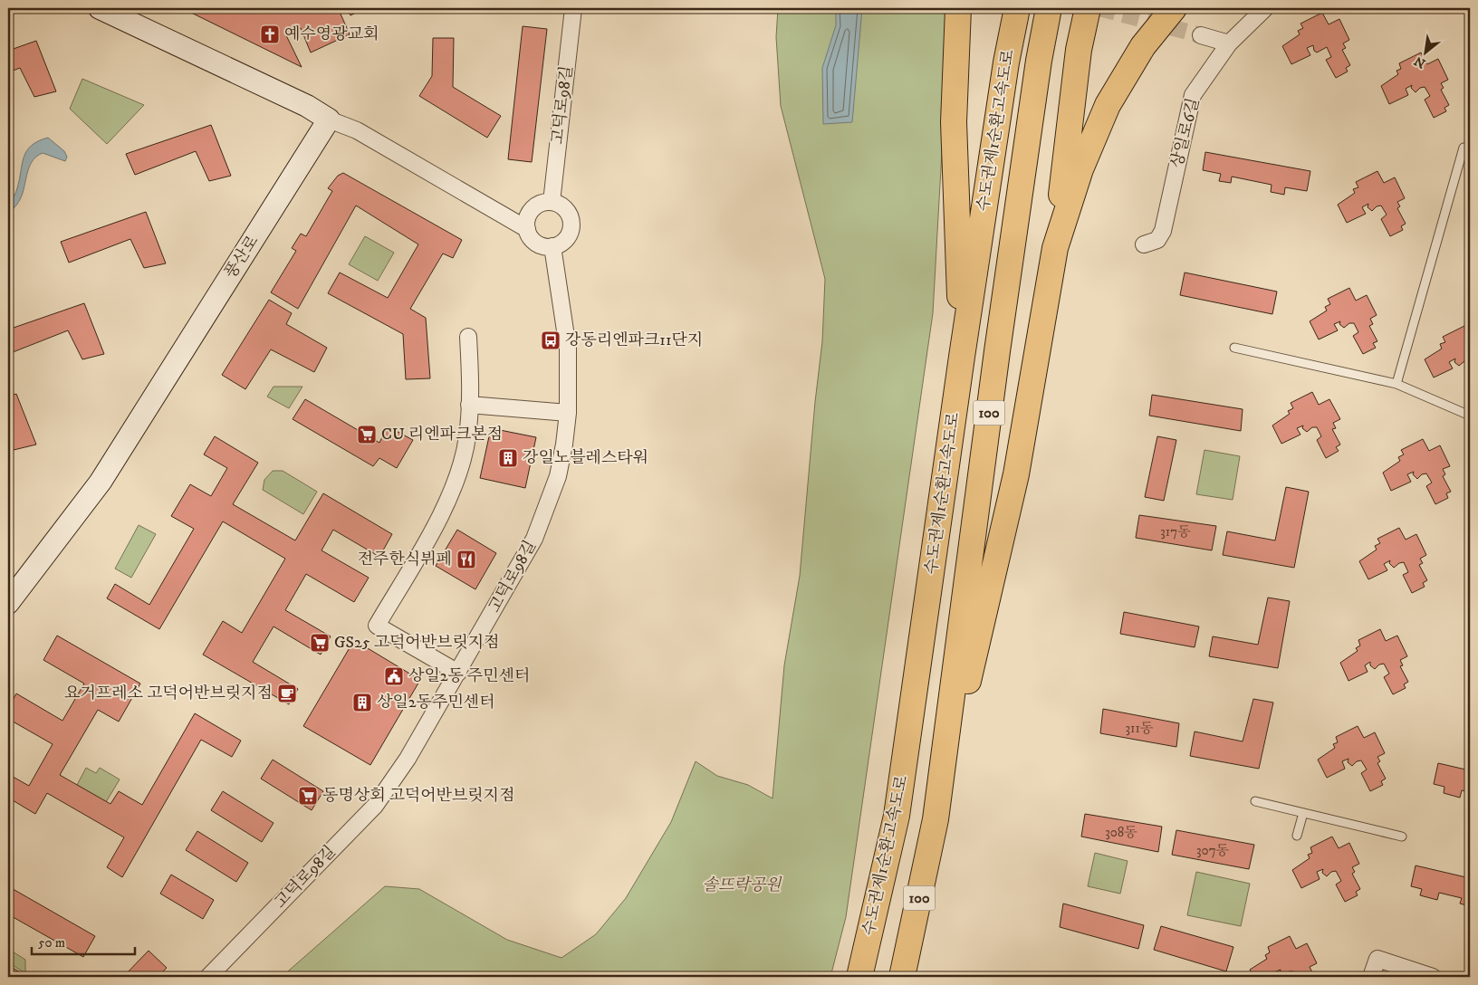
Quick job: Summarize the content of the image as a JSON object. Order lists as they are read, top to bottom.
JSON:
{
  "streets": {
    "highway": ["수도권제1순환고속도로", "100"],
    "street": ["고덕로98길", "상일로6길", "풍산로"]
  },
  "parks": ["솔뜨락공원"],
  "places": {
    "church": ["예수영광교회"],
    "bus stop": ["강동리엔파크11단지"],
    "supermarket": ["CU 리엔파크본점", "GS25 고덕어반브릿지점", "동명상회 고덕어반브릿지점"],
    "building": ["강일노블레스타워", "상일2동주민센터"],
    "restaurant": ["전주한식뷔페"],
    "public building": ["상일2동 주민센터"],
    "cafe": ["요거프레소 고덕어반브릿지점"]
  },
  "house_numbers": [
    "317동",
    "311동",
    "308동",
    "307동"
  ],
  "scale_bar": "50 m",
  "north": "bottom left"
}
